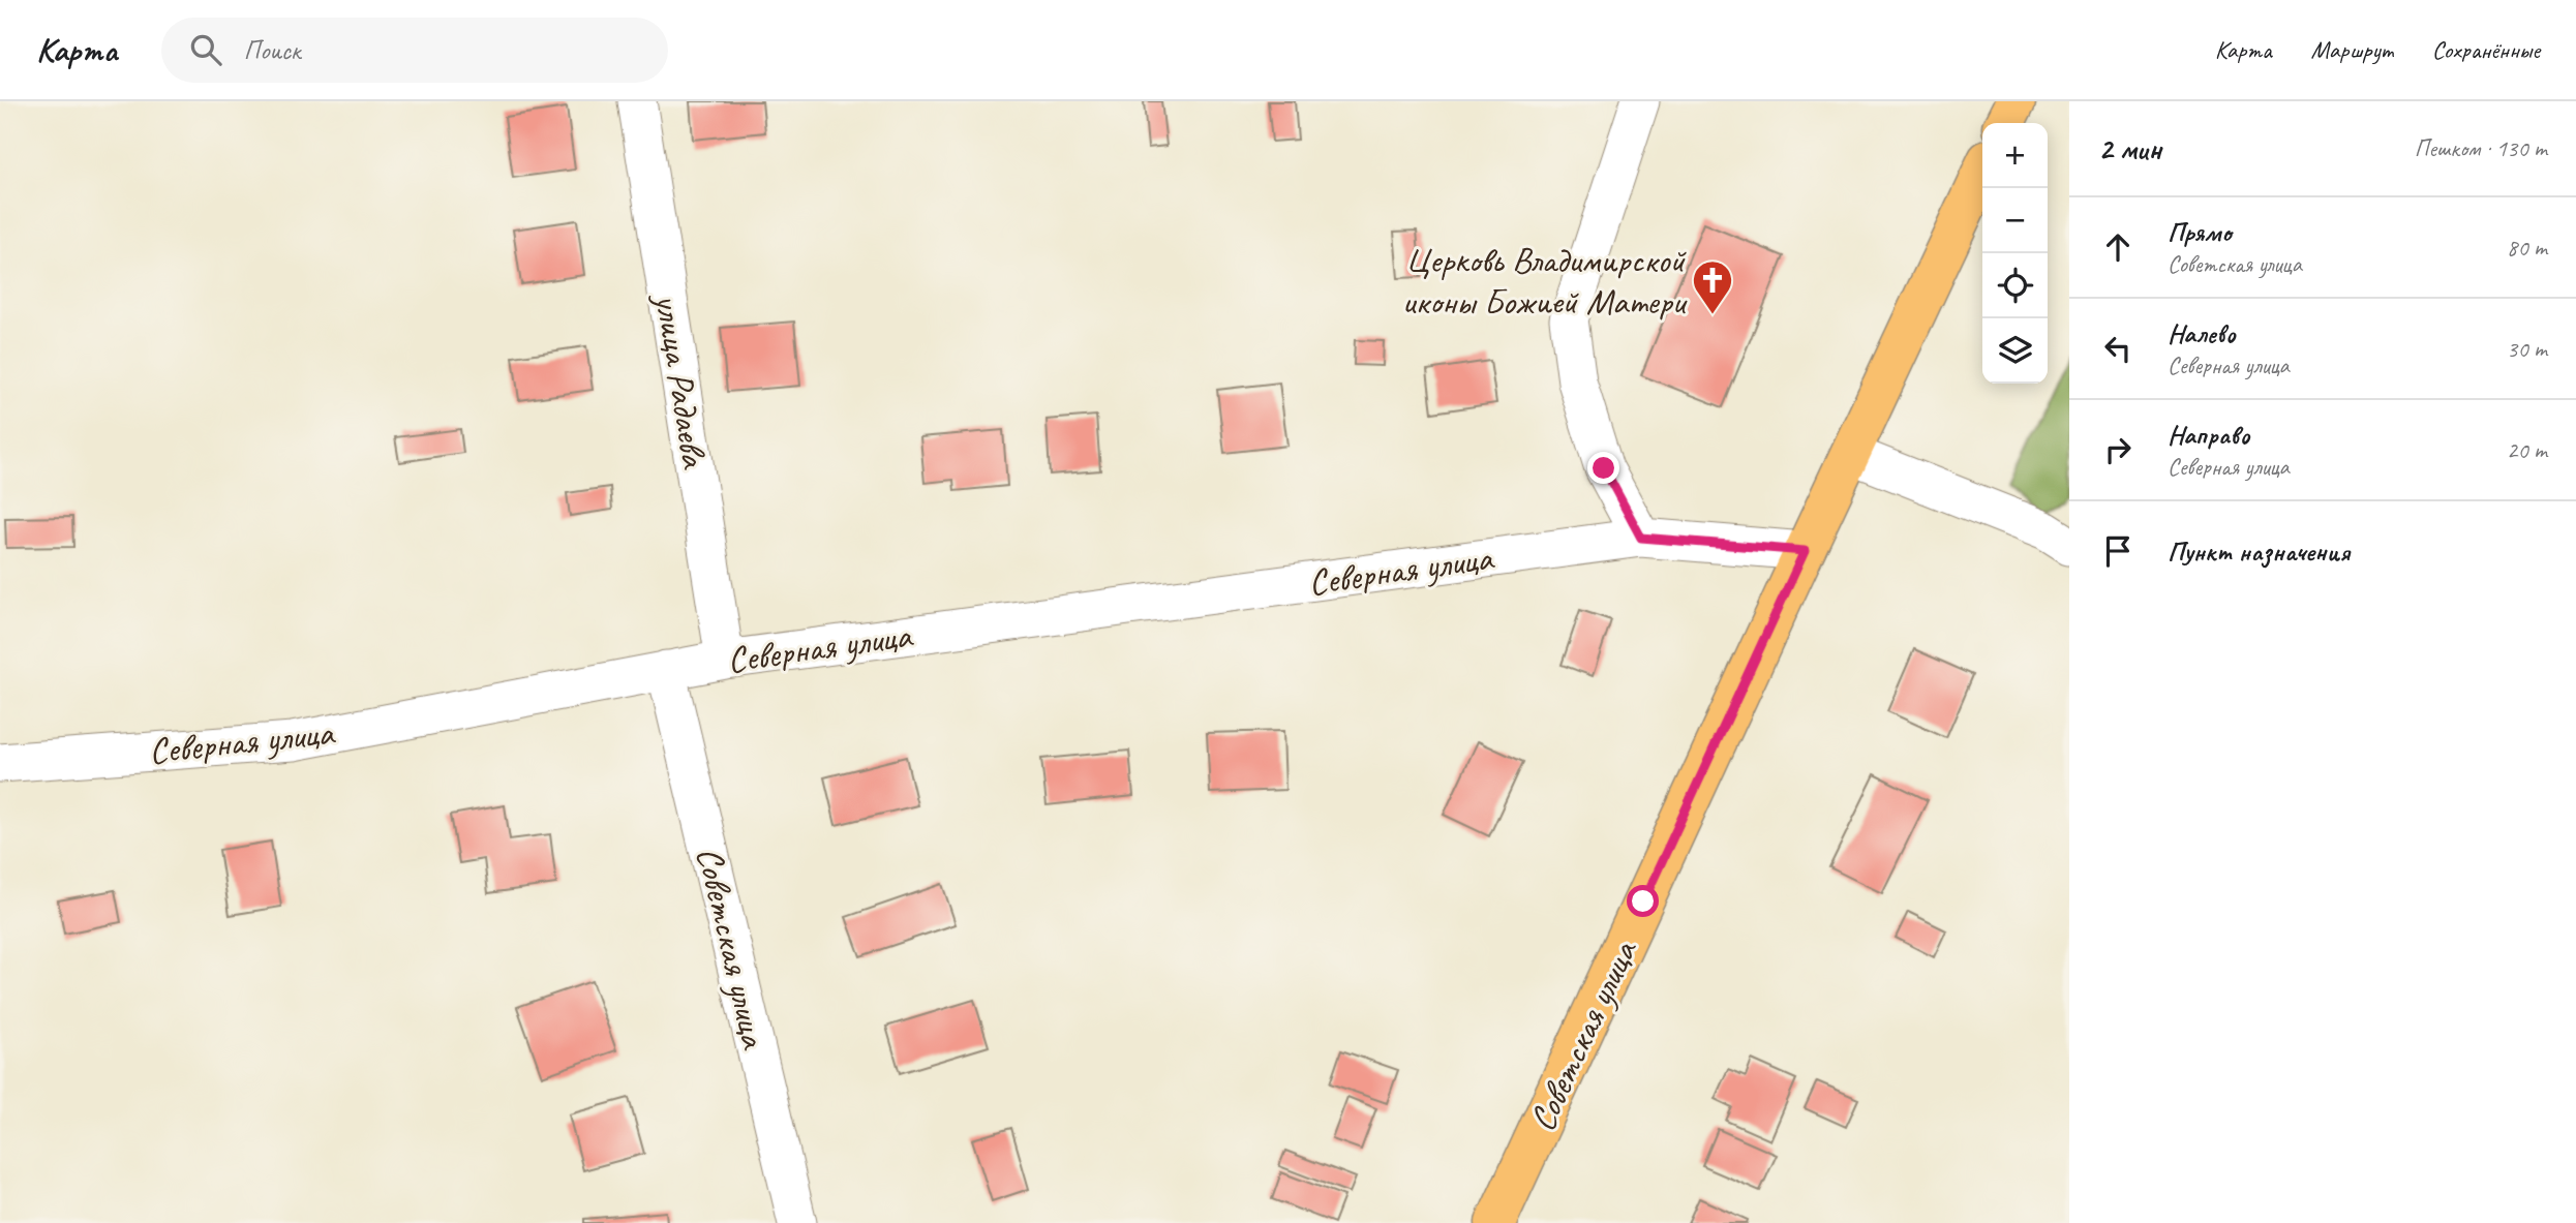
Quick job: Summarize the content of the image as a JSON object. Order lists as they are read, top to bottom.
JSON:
{
  "streets": {
    "main road": ["Советская улица"],
    "street": ["улица Радаева", "Северная улица"]
  },
  "crossings": [
    ["улица Радаева", "Северная улица"],
    ["Северная улица", "Советская улица"]
  ],
  "places": {
    "church": ["Церковь Владимирской иконы Божией Матери"]
  },
  "page": {
    "header": "Карта",
    "search": "Поиск",
    "nav": ["Карта", "Маршрут", "Сохранённые"],
    "heading": ["2 мин", "Пешком · 130 m"],
    "map_buttons": ["+", "−"],
    "list": [
      ["Прямо", "Советская улица", "80 m"],
      ["Налево", "Северная улица", "30 m"],
      ["Направо", "Северная улица", "20 m"],
      "Пункт назначения"
    ]
  }
}
